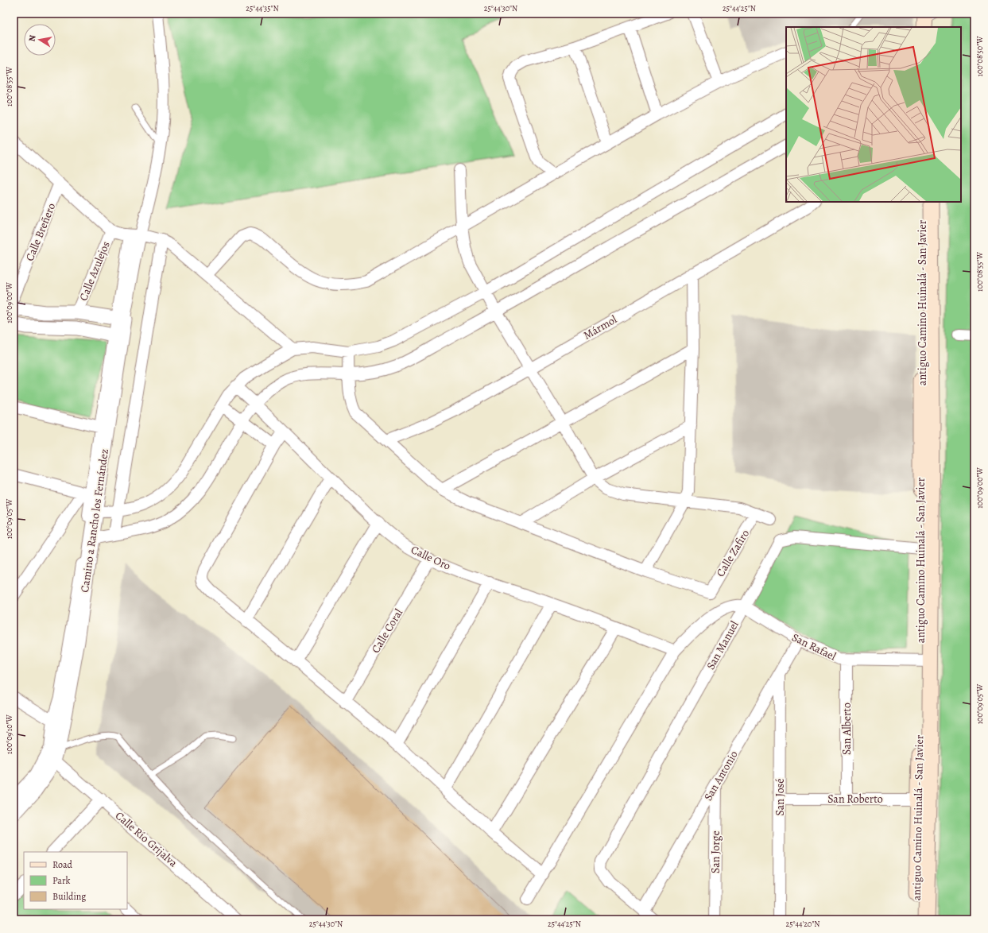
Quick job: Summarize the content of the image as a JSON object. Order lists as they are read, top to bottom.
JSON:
{
  "streets": {
    "main road": ["antiguo Camino Huinalá - San Javier"],
    "street": [
      "Calle Breñero",
      "Calle Azulejos",
      "Mármol",
      "Camino a Rancho los Fernández",
      "Calle Zafiro",
      "Calle Oro",
      "Calle Coral",
      "San Manuel",
      "San Rafael",
      "San Alberto",
      "San Antonio",
      "San José",
      "San Roberto",
      "Calle Río Grijalva",
      "San Jorge"
    ]
  },
  "crossings": [
    ["antiguo Camino Huinalá - San Javier", "San Manuel"],
    ["antiguo Camino Huinalá - San Javier", "San Roberto"],
    ["Camino a Rancho los Fernández", "Calle Río Grijalva"],
    ["Calle Oro", "Calle Coral"],
    ["San Manuel", "San Rafael"],
    ["San Manuel", "San Antonio"],
    ["San Rafael", "San Alberto"],
    ["San Rafael", "San Antonio"],
    ["San Alberto", "San Roberto"],
    ["San Antonio", "San José"],
    ["San Antonio", "San Jorge"],
    ["San José", "San Roberto"]
  ],
  "legend": ["Road", "Park", "Building"],
  "north": "left",
  "coordinates": [
    "25°44'35\"N",
    "25°44'30\"N",
    "25°44'25\"N",
    "100°08'50\"W",
    "100°08'55\"W",
    "100°09'00\"W",
    "100°09'05\"W",
    "100°09'10\"W",
    "25°44'20\"N"
  ]
}
